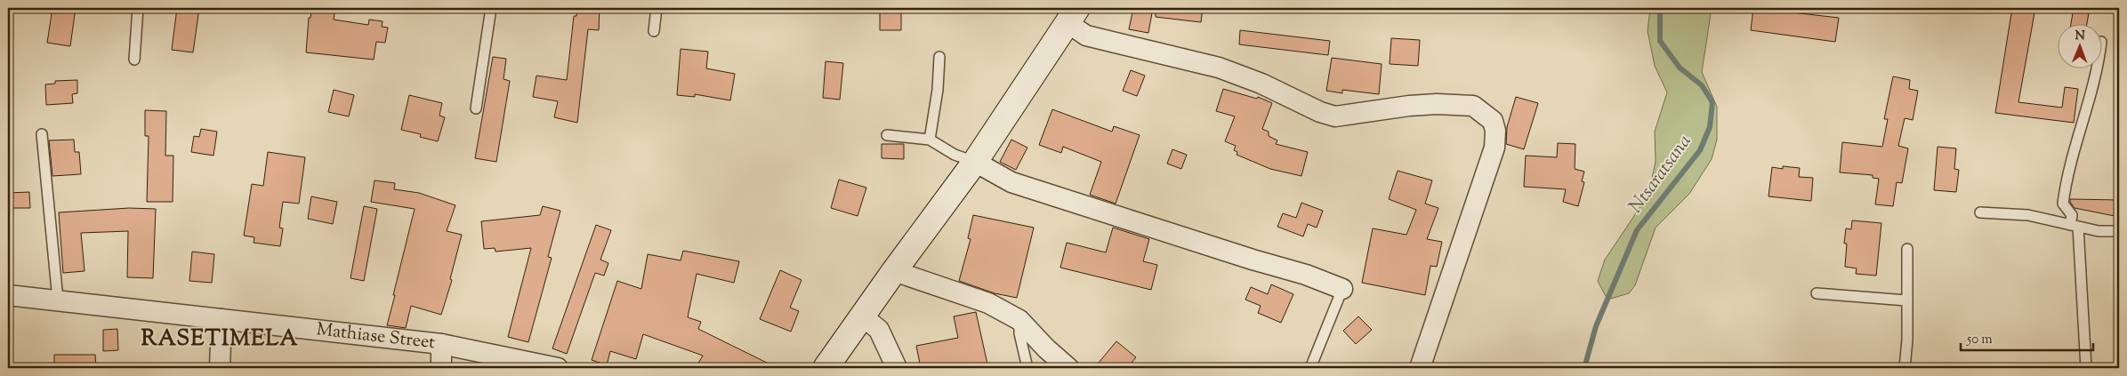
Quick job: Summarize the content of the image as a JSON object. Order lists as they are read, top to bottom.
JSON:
{
  "streets": {
    "street": ["Mathiase Street"]
  },
  "districts": ["RASETIMELA"],
  "water": ["Ntsaratsana"],
  "scale_bar": "50 m",
  "north": "top"
}
